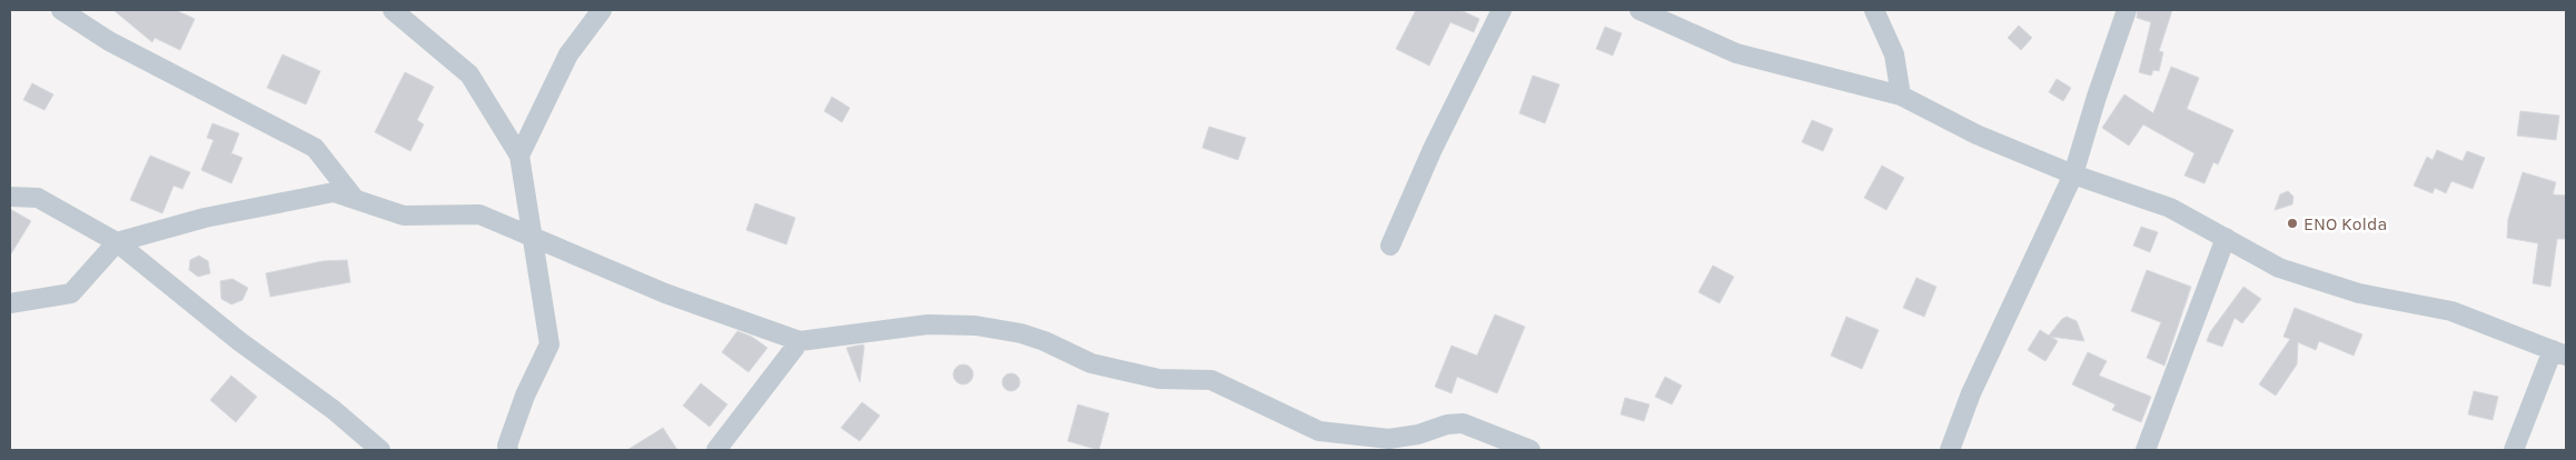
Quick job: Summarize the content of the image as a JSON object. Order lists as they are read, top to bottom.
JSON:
{
  "places": ["ENO Kolda"]
}
